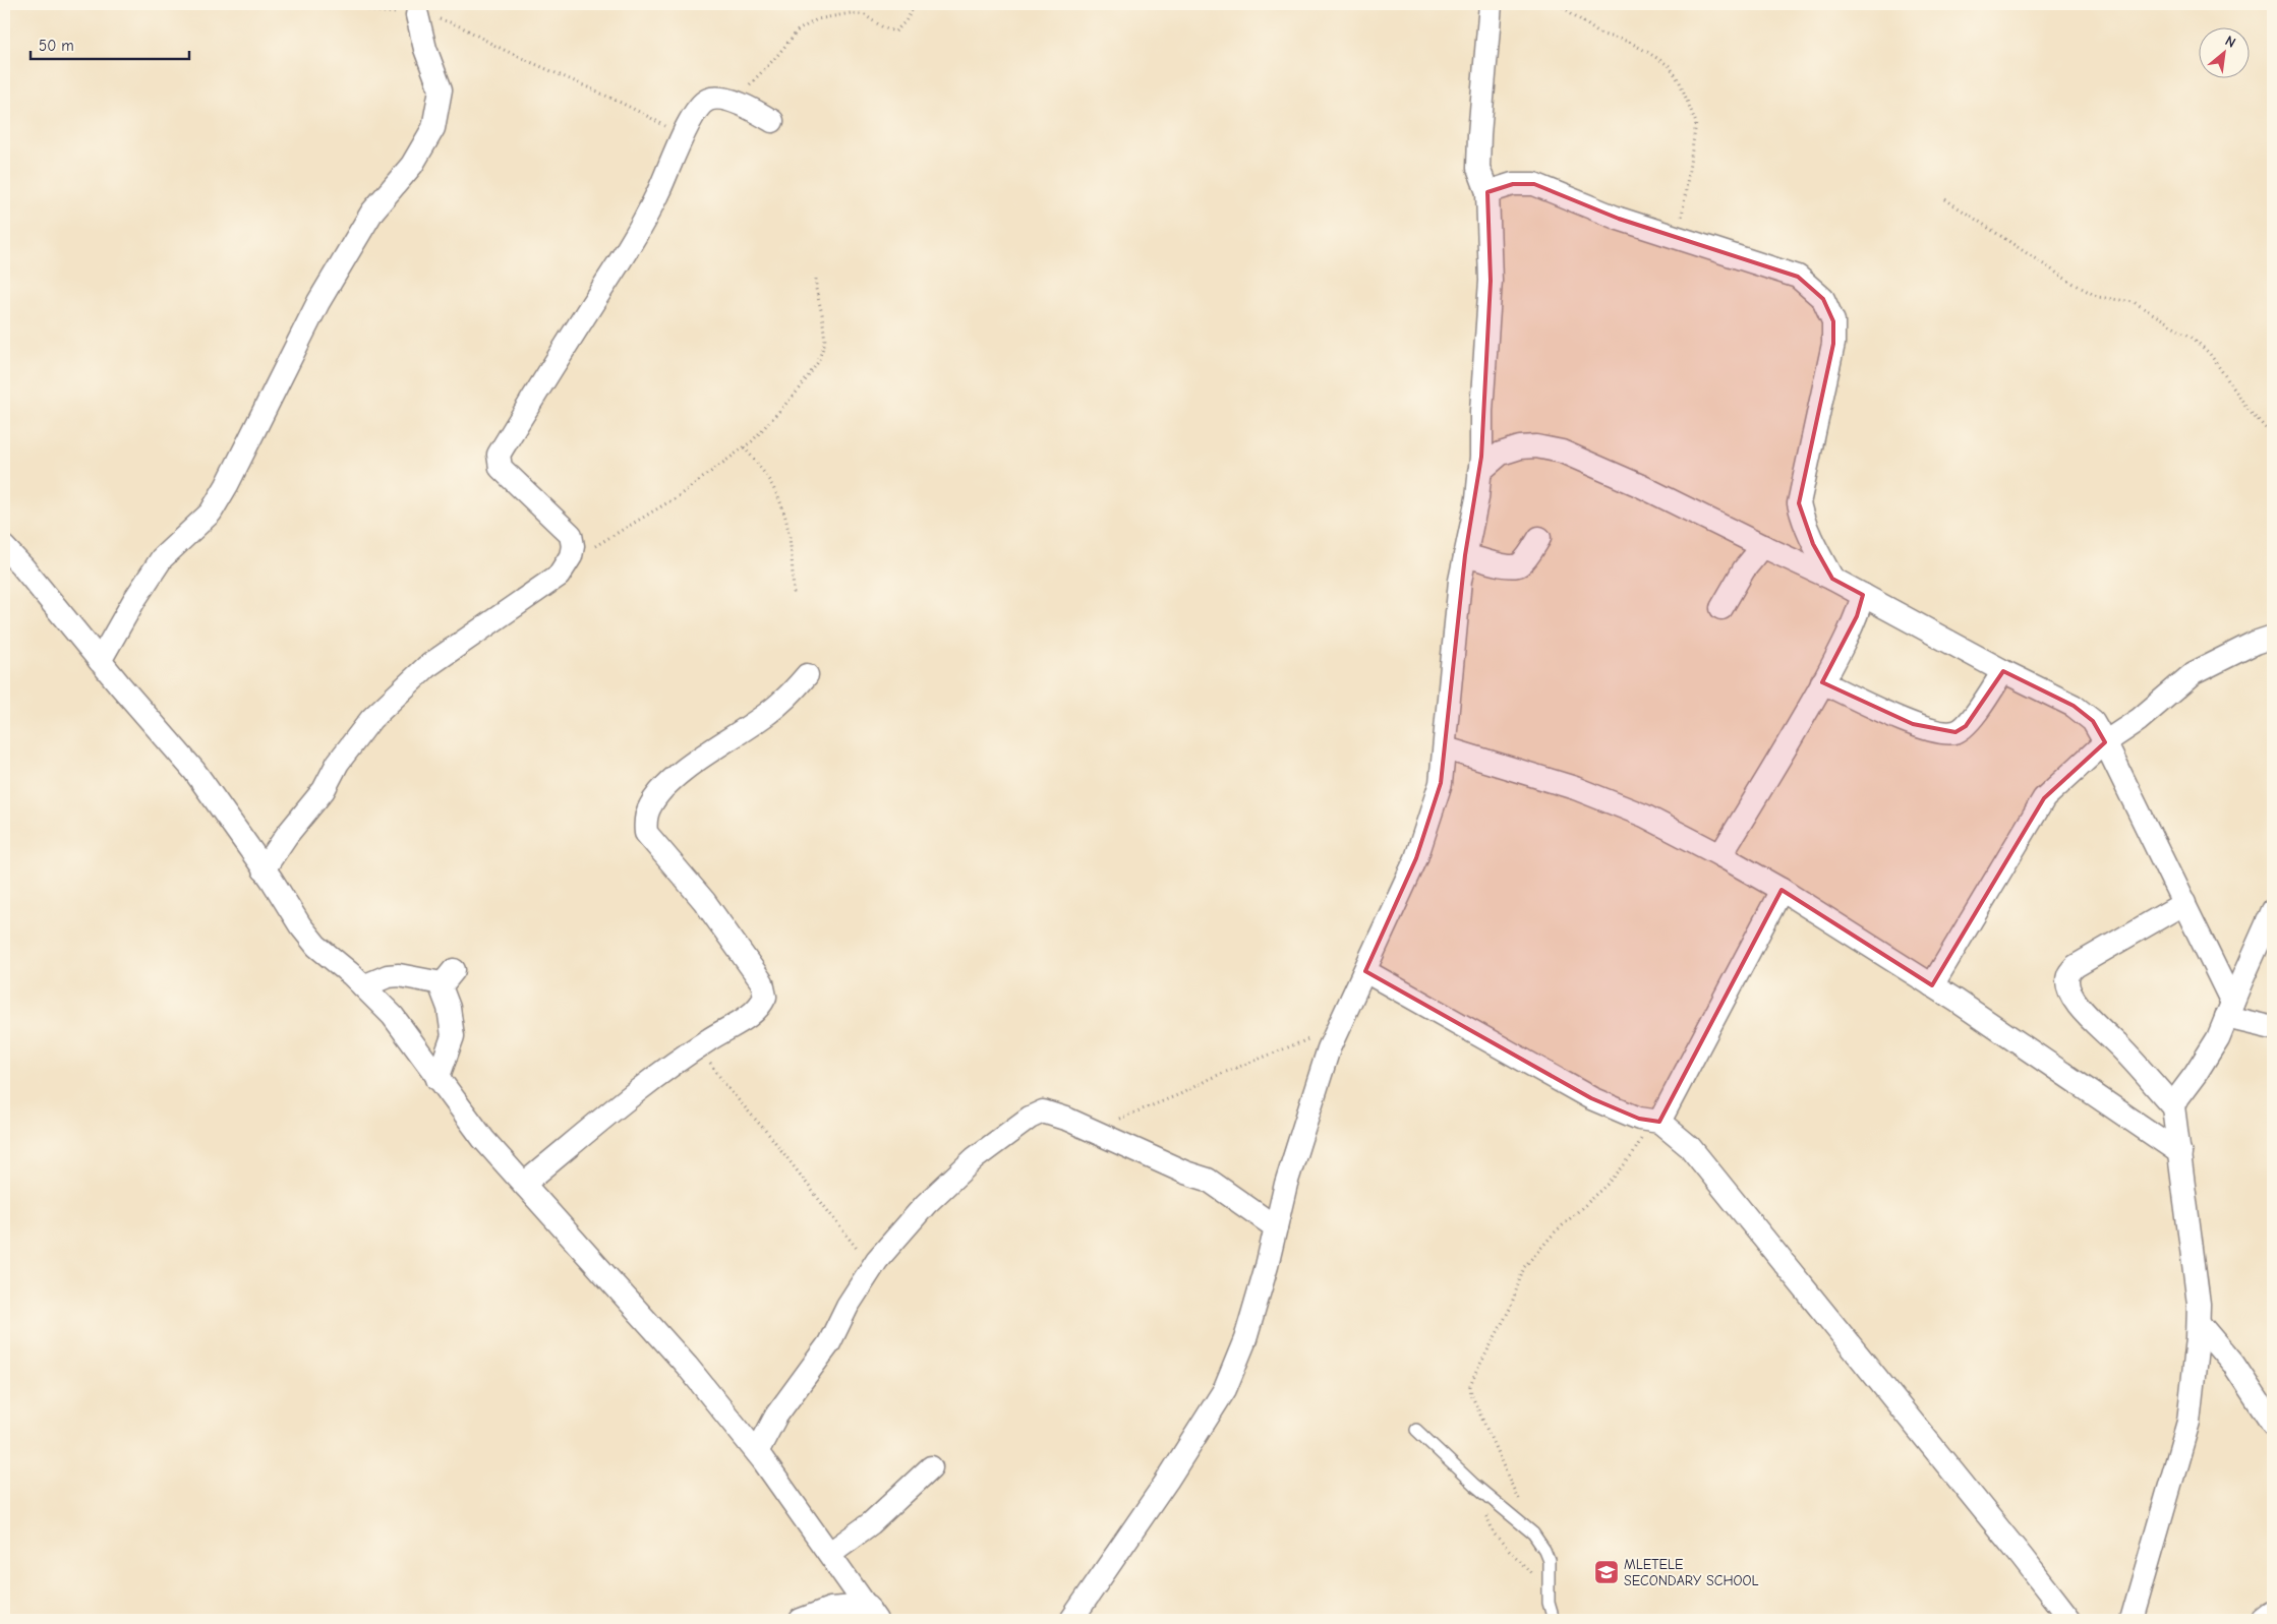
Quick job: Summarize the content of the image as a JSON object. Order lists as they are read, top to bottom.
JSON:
{
  "places": {
    "school or university": ["MLETELE SECONDARY SCHOOL"]
  },
  "scale_bar": "50 m",
  "north": "top right"
}
